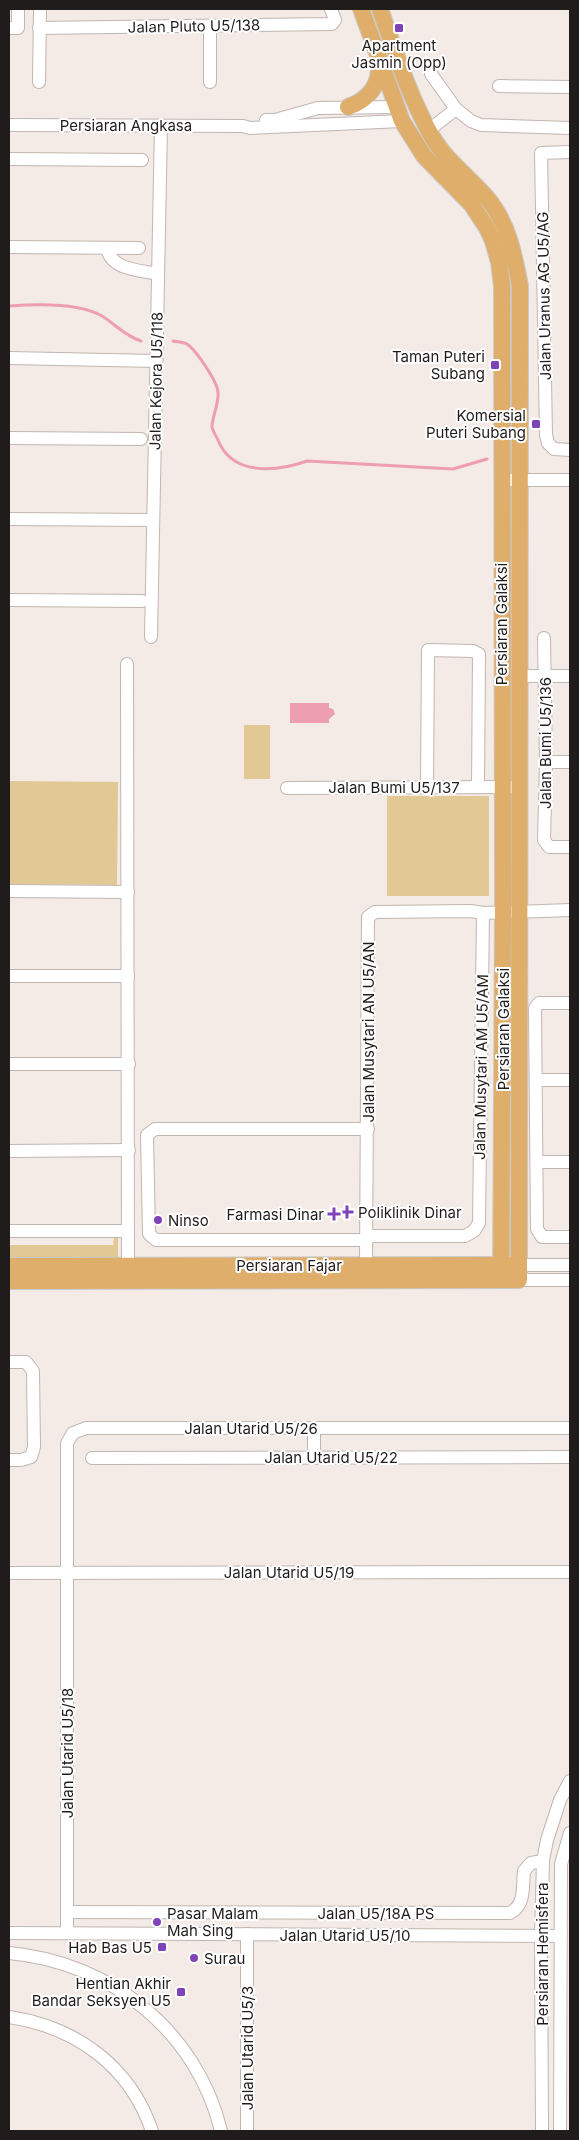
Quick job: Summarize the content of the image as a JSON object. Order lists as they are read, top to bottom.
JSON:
{
  "streets": {
    "main road": ["Persiaran Galaksi", "Persiaran Fajar"],
    "street": [
      "Jalan Pluto U5/138",
      "Persiaran Angkasa",
      "Jalan Uranus AG U5/AG",
      "Jalan Kejora U5/118",
      "Jalan Bumi U5/136",
      "Jalan Bumi U5/137",
      "Jalan Musytari AN U5/AN",
      "Jalan Musytari AM U5/AM",
      "Jalan Utarid U5/26",
      "Jalan Utarid U5/22",
      "Jalan Utarid U5/19",
      "Jalan Utarid U5/18",
      "Jalan U5/18A PS",
      "Jalan Utarid U5/10",
      "Persiaran Hemisfera",
      "Jalan Utarid U5/3"
    ]
  },
  "crossings": [
    ["Persiaran Angkasa", "Jalan Kejora U5/118"],
    ["Persiaran Angkasa", "Persiaran Galaksi"],
    ["Persiaran Galaksi", "Jalan Bumi U5/137"],
    ["Persiaran Galaksi", "Persiaran Fajar"],
    ["Jalan Musytari AN U5/AN", "Jalan Musytari AM U5/AM"],
    ["Jalan Musytari AN U5/AN", "Persiaran Fajar"],
    ["Jalan Utarid U5/26", "Jalan Utarid U5/19"],
    ["Jalan Utarid U5/26", "Jalan Utarid U5/18"],
    ["Jalan Utarid U5/19", "Jalan Utarid U5/18"],
    ["Jalan Utarid U5/18", "Jalan U5/18A PS"],
    ["Jalan Utarid U5/18", "Jalan Utarid U5/10"],
    ["Jalan U5/18A PS", "Persiaran Hemisfera"],
    ["Jalan U5/18A PS", "Jalan Utarid U5/3"],
    ["Jalan Utarid U5/10", "Persiaran Hemisfera"],
    ["Jalan Utarid U5/10", "Jalan Utarid U5/3"]
  ],
  "places": {
    "transit": [
      "Apartment Jasmin (Opp)",
      "Taman Puteri Subang",
      "Komersial Puteri Subang",
      "Hab Bas U5",
      "Hentian Akhir Bandar Seksyen U5"
    ],
    "health": ["Poliklinik Dinar", "Farmasi Dinar"],
    "other": ["Ninso", "Pasar Malam Mah Sing", "Surau"]
  }
}
